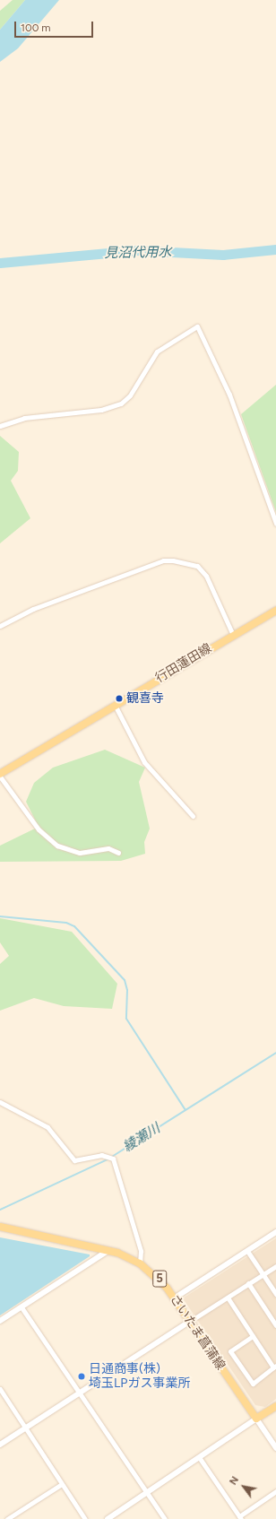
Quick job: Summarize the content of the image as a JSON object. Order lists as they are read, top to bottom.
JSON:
{
  "streets": {
    "main road": ["行田蓮田線", "5", "さいたま菖蒲線"]
  },
  "water": ["見沼代用水", "綾瀬川"],
  "places": ["観喜寺", "日通商事(株) 埼玉LPガス事業所"],
  "scale_bar": "100 m",
  "north": "top left"
}
